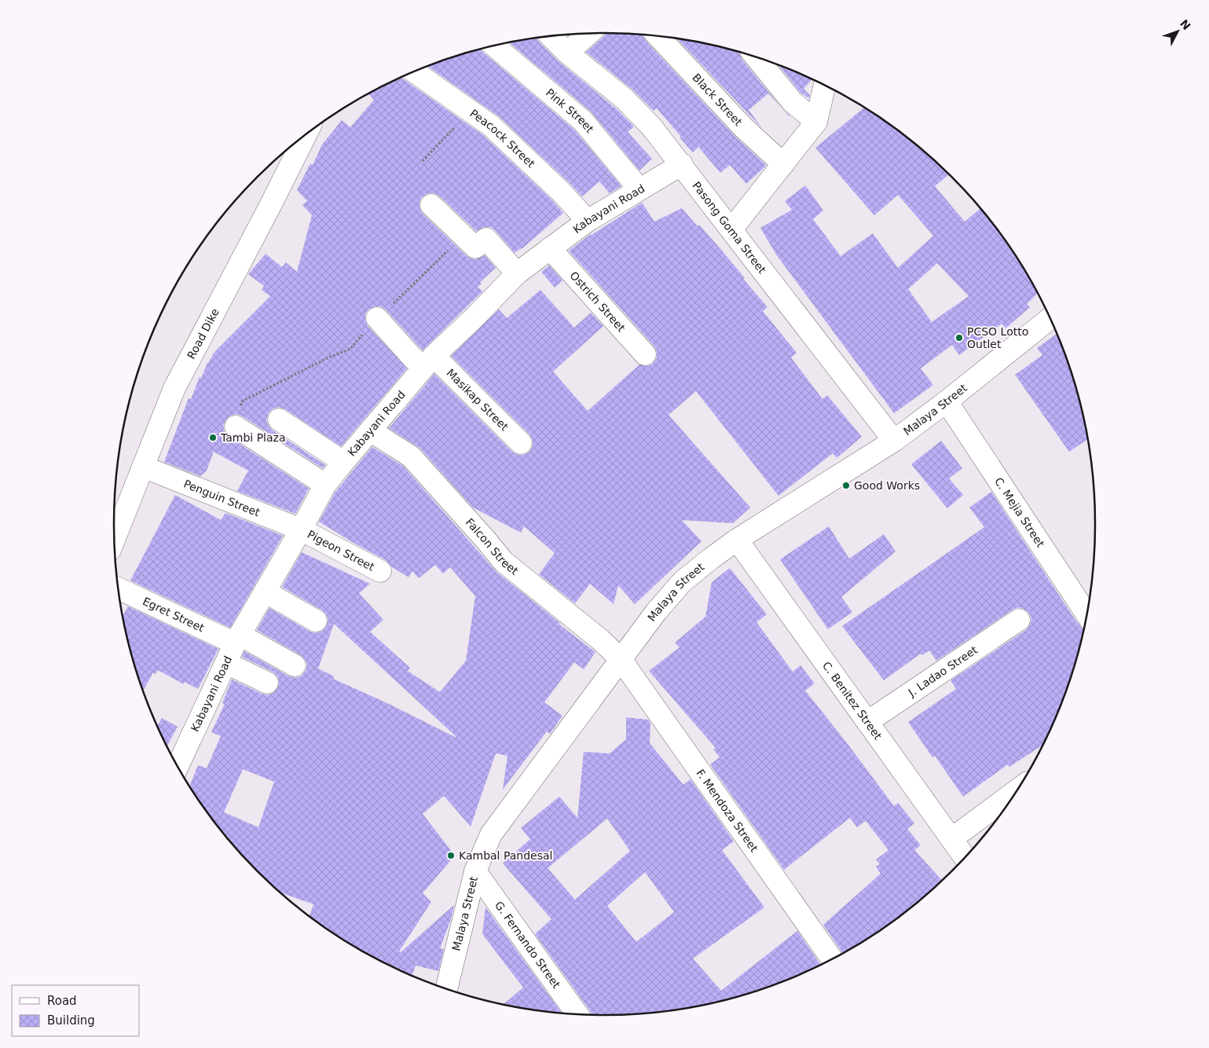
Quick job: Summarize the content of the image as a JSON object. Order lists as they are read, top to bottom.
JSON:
{
  "streets": {
    "street": [
      "Black Street",
      "Pink Street",
      "Peacock Street",
      "Kabayani Road",
      "Pasong Goma Street",
      "Ostrich Street",
      "Road Dike",
      "Masikap Street",
      "Malaya Street",
      "Penguin Street",
      "C. Mejia Street",
      "Falcon Street",
      "Pigeon Street",
      "Egret Street",
      "J. Ladao Street",
      "C. Benitez Street",
      "F. Mendoza Street",
      "G. Fernando Street"
    ]
  },
  "crossings": [
    ["Pink Street", "Kabayani Road"],
    ["Peacock Street", "Kabayani Road"],
    ["Kabayani Road", "Pasong Goma Street"],
    ["Kabayani Road", "Ostrich Street"],
    ["Kabayani Road", "Masikap Street"],
    ["Kabayani Road", "Penguin Street"],
    ["Kabayani Road", "Falcon Street"],
    ["Kabayani Road", "Pigeon Street"],
    ["Kabayani Road", "Egret Street"],
    ["Pasong Goma Street", "Malaya Street"],
    ["Road Dike", "Penguin Street"],
    ["Malaya Street", "C. Mejia Street"],
    ["Malaya Street", "Falcon Street"],
    ["Malaya Street", "C. Benitez Street"],
    ["Malaya Street", "F. Mendoza Street"],
    ["Malaya Street", "G. Fernando Street"],
    ["Penguin Street", "Pigeon Street"],
    ["Falcon Street", "F. Mendoza Street"],
    ["J. Ladao Street", "C. Benitez Street"]
  ],
  "places": [
    "PCSO Lotto Outlet",
    "Tambi Plaza",
    "Good Works",
    "Kambal Pandesal"
  ],
  "legend": ["Road", "Building"],
  "north": "top right"
}
